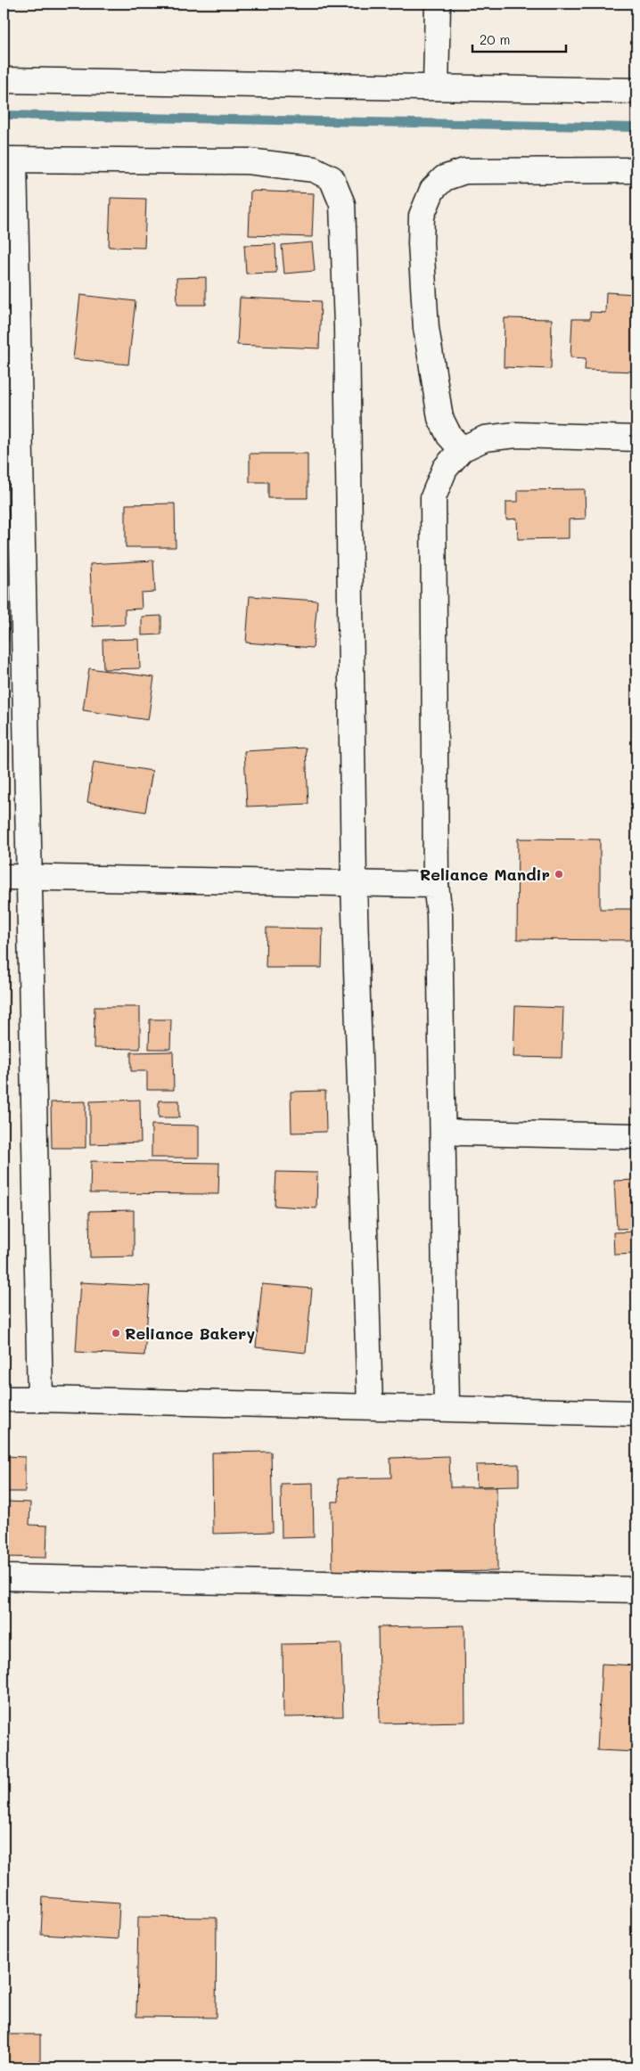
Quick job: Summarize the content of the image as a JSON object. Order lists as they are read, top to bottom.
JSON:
{
  "places": ["Reliance Mandir", "Reliance Bakery"],
  "scale_bar": "20 m"
}
